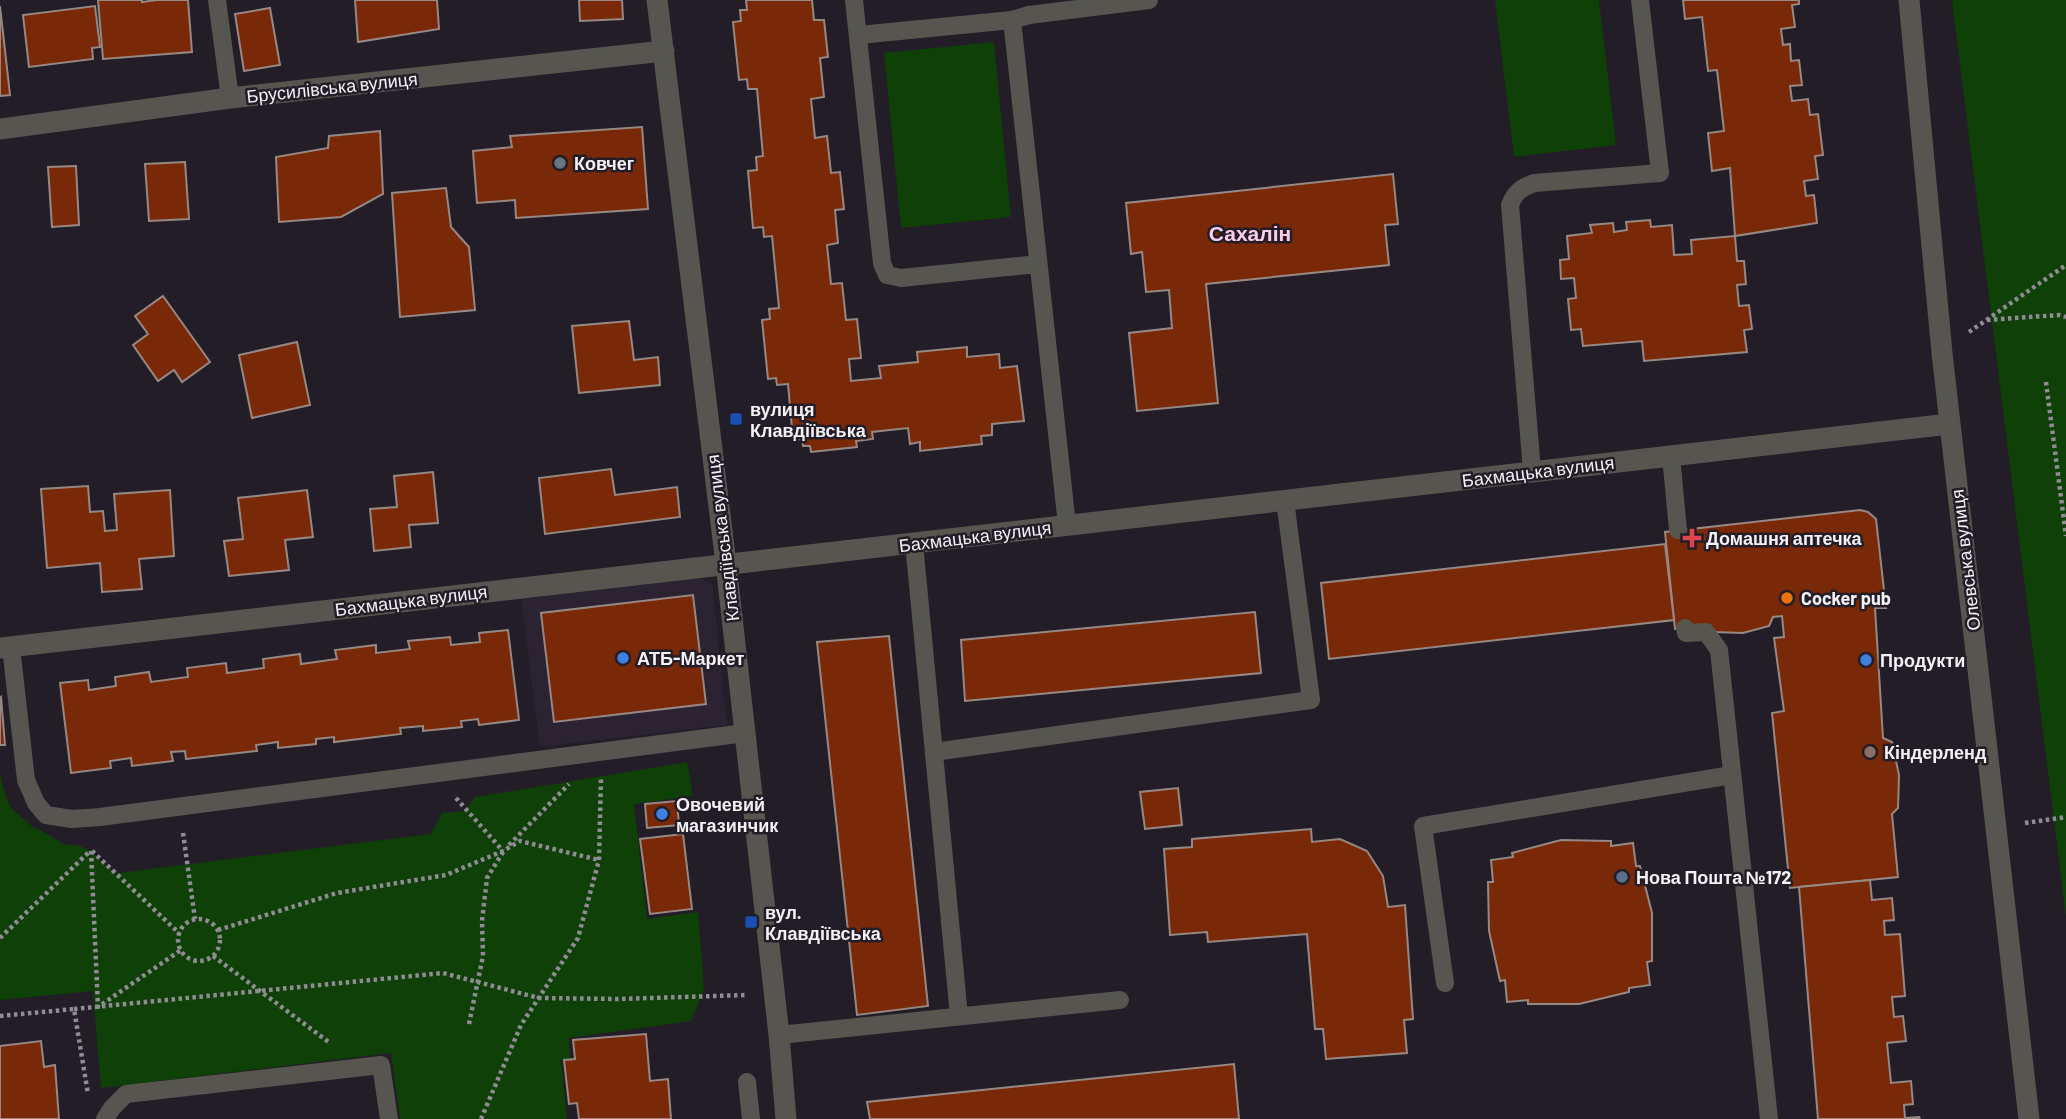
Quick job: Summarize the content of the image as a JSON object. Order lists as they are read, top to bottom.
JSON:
{
  "streets": {
    "street": [
      "Брусилівська вулиця",
      "Бахмацька вулиця",
      "Клавдіївська вулиця",
      "Олевська вулиця"
    ]
  },
  "crossings": [
    ["Брусилівська вулиця", "Клавдіївська вулиця"],
    ["Бахмацька вулиця", "Клавдіївська вулиця"],
    ["Бахмацька вулиця", "Олевська вулиця"]
  ],
  "districts": ["Сахалін"],
  "places": {
    "other": [
      "Ковчег",
      "Cocker pub",
      "АТБ-Маркет",
      "Продукти",
      "Кіндерленд",
      "Овочевий магазинчик",
      "Нова Пошта №172"
    ],
    "transit": ["вулиця Клавдіївська", "вул. Клавдіївська"],
    "health": ["Домашня аптечка"]
  }
}
